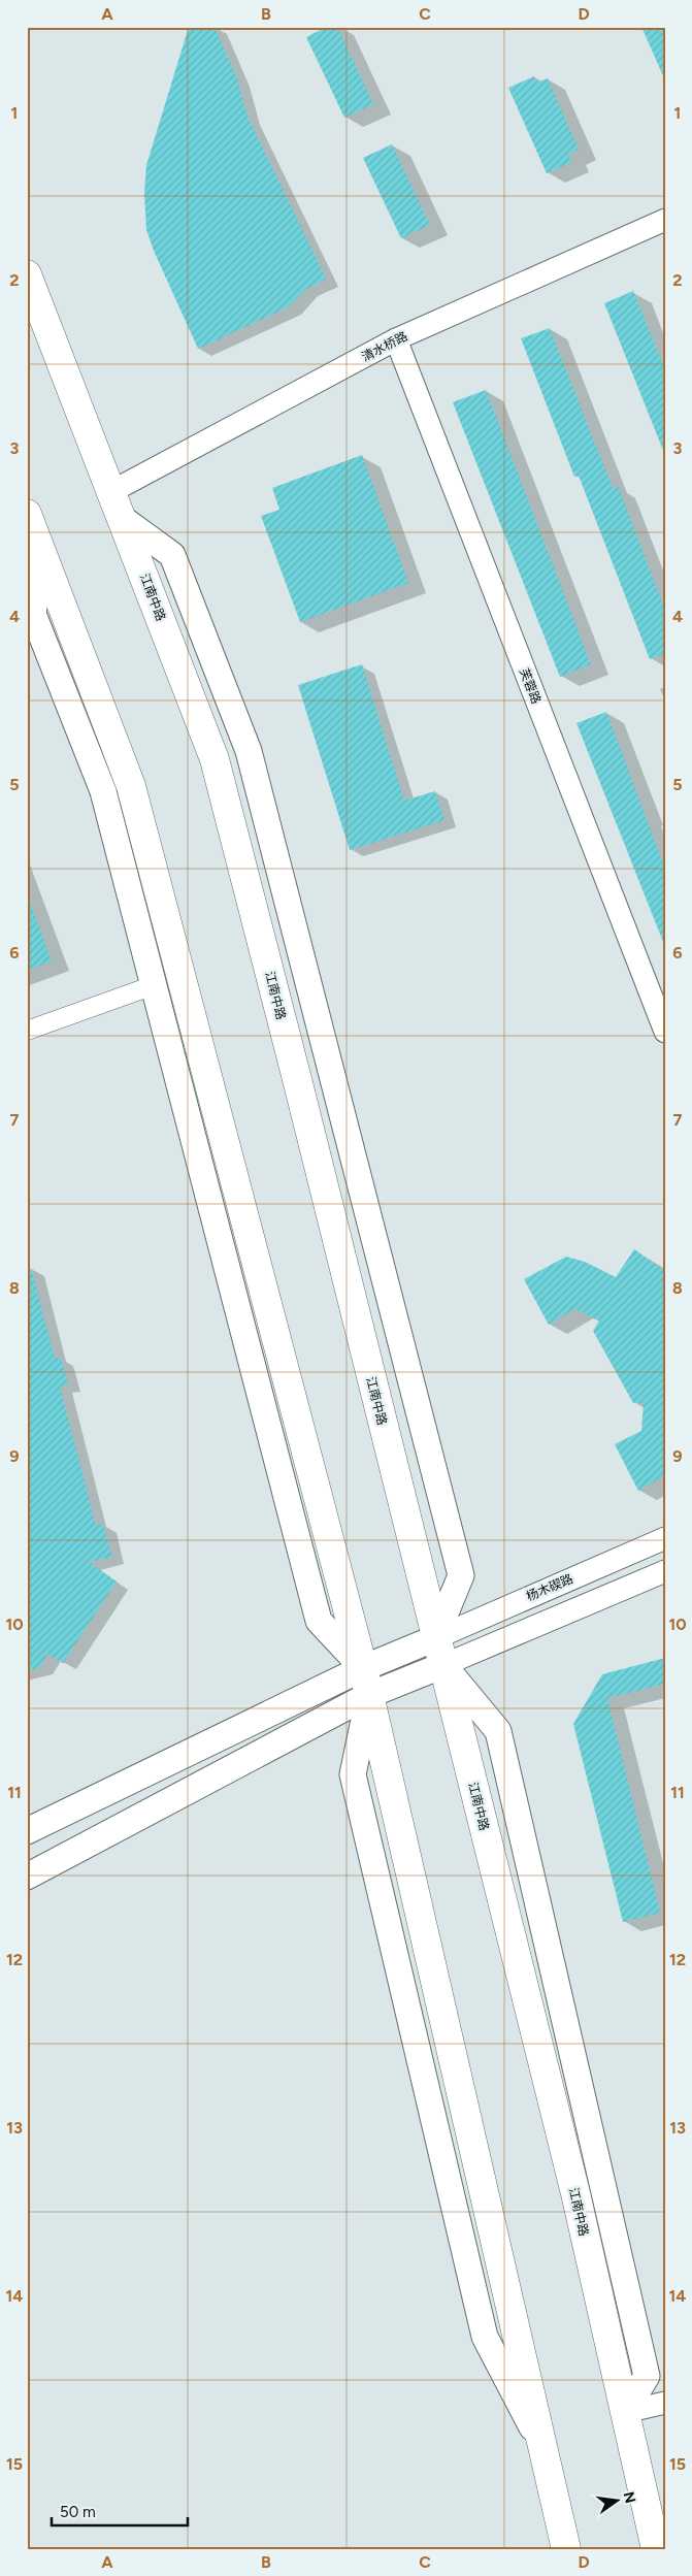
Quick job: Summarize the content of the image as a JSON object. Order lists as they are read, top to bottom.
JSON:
{
  "streets": {
    "main road": ["江南中路"],
    "street": ["清水桥路", "芙蓉路", "杨木碶路"]
  },
  "crossings": [
    ["清水桥路", "江南中路"],
    ["清水桥路", "芙蓉路"],
    ["江南中路", "杨木碶路"]
  ],
  "scale_bar": "50 m",
  "north": "right",
  "grid": {
    "columns": [
      "A",
      "B",
      "C",
      "D"
    ],
    "rows": [
      "1",
      "2",
      "3",
      "4",
      "5",
      "6",
      "7",
      "8",
      "9",
      "10",
      "11",
      "12",
      "13",
      "14",
      "15"
    ]
  }
}
